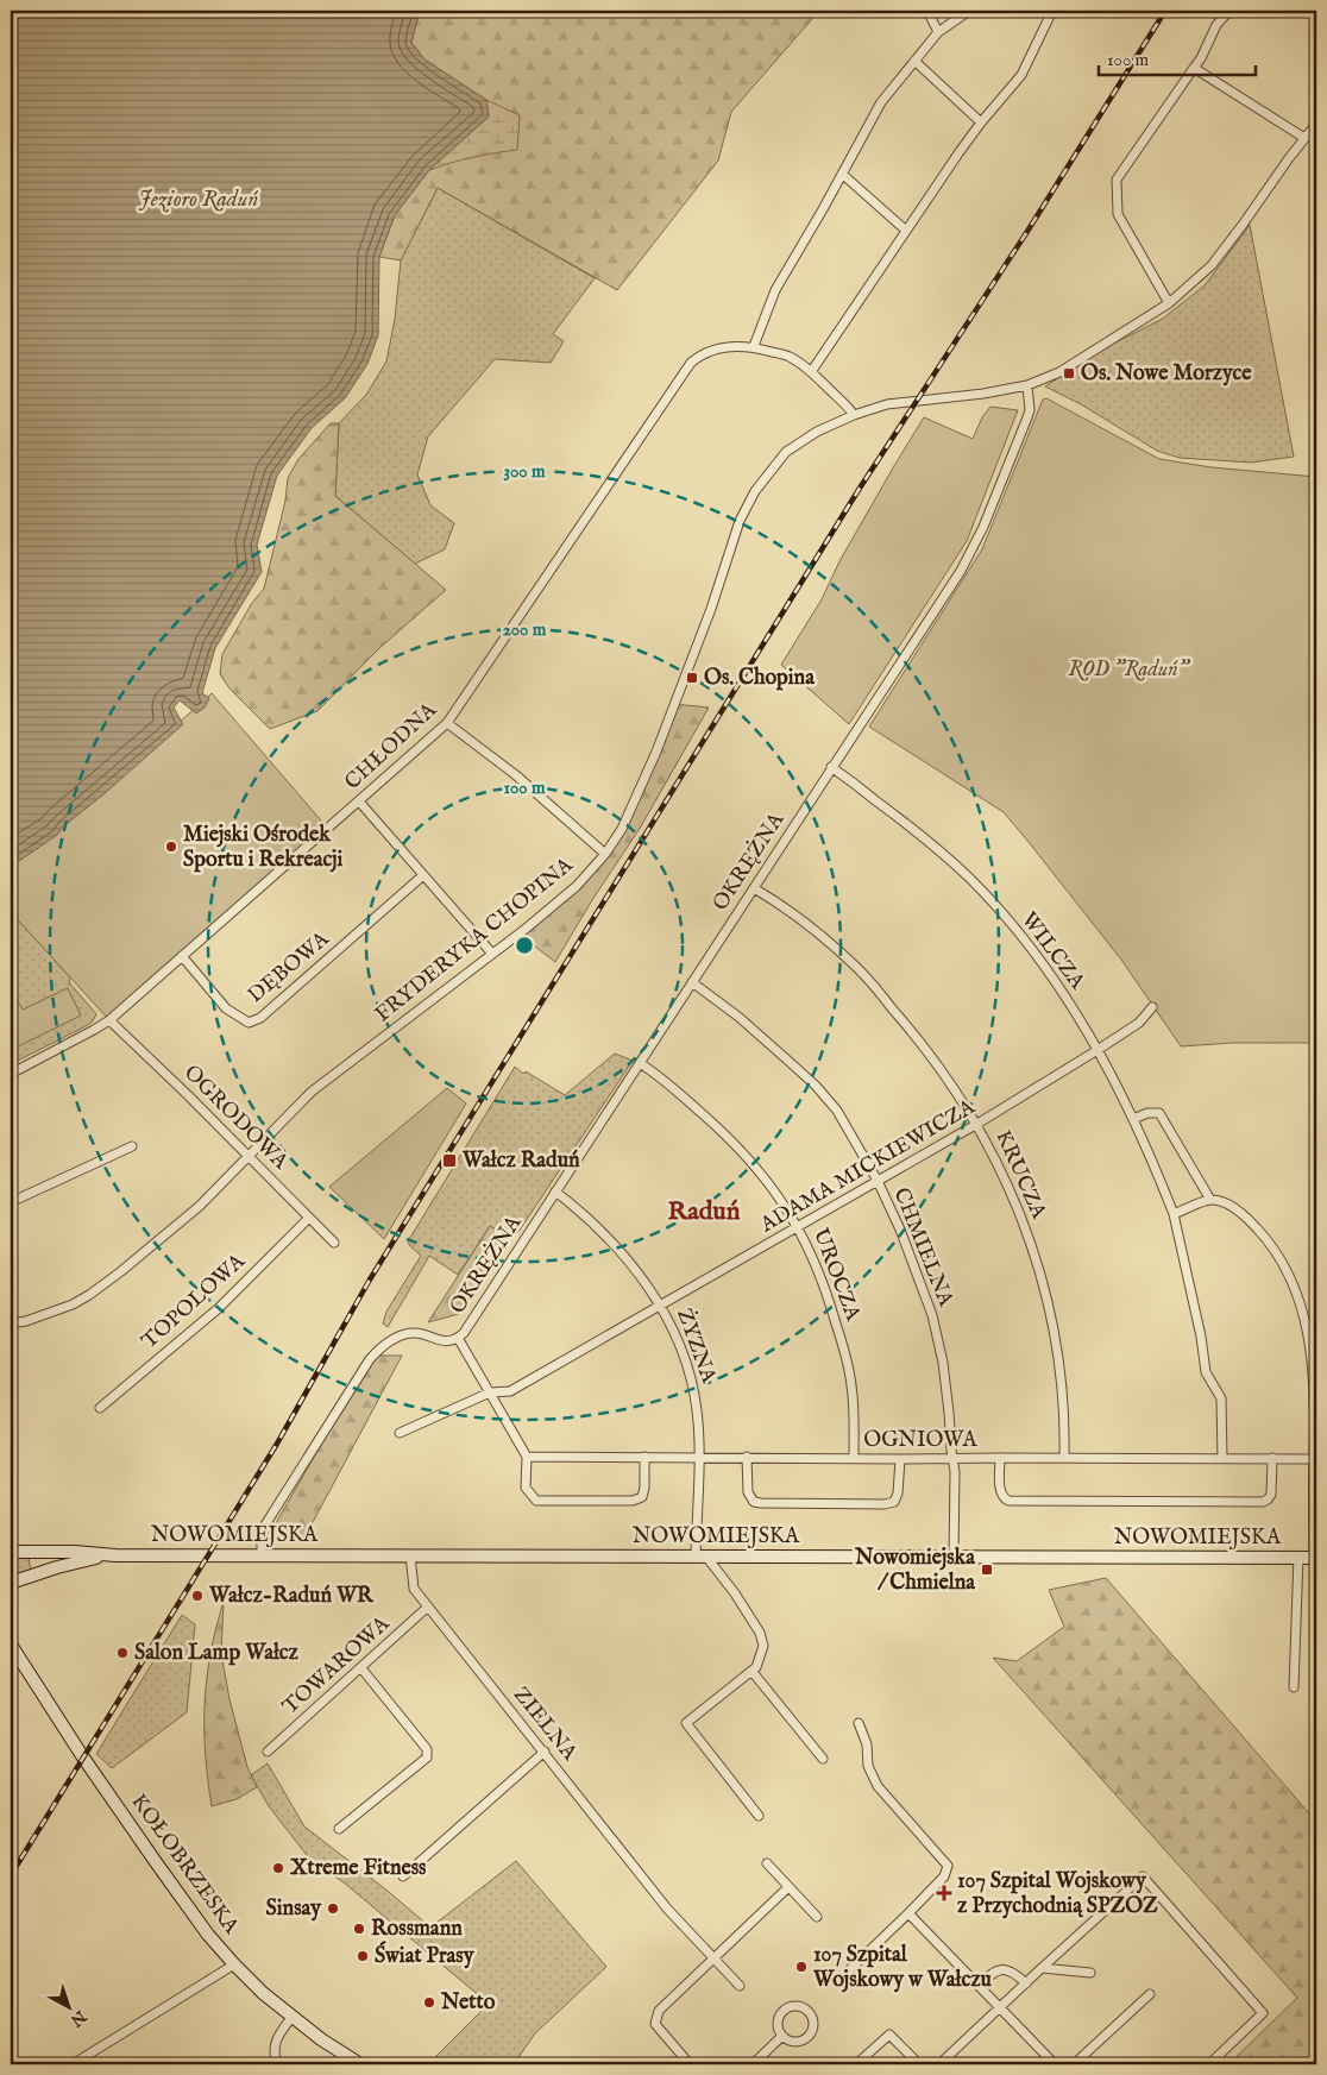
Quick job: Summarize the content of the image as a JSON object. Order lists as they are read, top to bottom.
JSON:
{
  "streets": {
    "street": [
      "CHŁODNA",
      "OKRĘŻNA",
      "FRYDERYKA CHOPINA",
      "WILCZA",
      "DĘBOWA",
      "OGRODOWA",
      "ADAMA MICKIEWICZA",
      "KRUCZA",
      "CHMIELNA",
      "UROCZA",
      "TOPOLOWA",
      "ŻYZNA",
      "OGNIOWA",
      "NOWOMIEJSKA",
      "TOWAROWA",
      "ZIELNA",
      "KOŁOBRZESKA"
    ]
  },
  "crossings": [
    ["CHŁODNA", "FRYDERYKA CHOPINA"],
    ["CHŁODNA", "DĘBOWA"],
    ["CHŁODNA", "OGRODOWA"],
    ["OKRĘŻNA", "FRYDERYKA CHOPINA"],
    ["OKRĘŻNA", "WILCZA"],
    ["OKRĘŻNA", "ADAMA MICKIEWICZA"],
    ["OKRĘŻNA", "KRUCZA"],
    ["OKRĘŻNA", "CHMIELNA"],
    ["OKRĘŻNA", "UROCZA"],
    ["OKRĘŻNA", "ŻYZNA"],
    ["OKRĘŻNA", "OGNIOWA"],
    ["OKRĘŻNA", "NOWOMIEJSKA"],
    ["FRYDERYKA CHOPINA", "OGRODOWA"],
    ["WILCZA", "ADAMA MICKIEWICZA"],
    ["WILCZA", "OGNIOWA"],
    ["OGRODOWA", "TOPOLOWA"],
    ["ADAMA MICKIEWICZA", "KRUCZA"],
    ["ADAMA MICKIEWICZA", "CHMIELNA"],
    ["ADAMA MICKIEWICZA", "UROCZA"],
    ["ADAMA MICKIEWICZA", "ŻYZNA"],
    ["KRUCZA", "OGNIOWA"],
    ["CHMIELNA", "OGNIOWA"],
    ["CHMIELNA", "NOWOMIEJSKA"],
    ["UROCZA", "OGNIOWA"],
    ["ŻYZNA", "OGNIOWA"],
    ["ŻYZNA", "NOWOMIEJSKA"],
    ["NOWOMIEJSKA", "ZIELNA"],
    ["TOWAROWA", "ZIELNA"]
  ],
  "districts": ["Raduń"],
  "water": ["Jezioro Raduń"],
  "parks": ["ROD \"Raduń\""],
  "places": {
    "transit": [
      "Os. Nowe Morzyce",
      "Os. Chopina",
      "Wałcz Raduń",
      "Nowomiejska / Chmielna"
    ],
    "other": [
      "Miejski Ośrodek Sportu i Rekreacji",
      "Wałcz-Raduń WR",
      "Salon Lamp Wałcz",
      "Xtreme Fitness",
      "Sinsay",
      "Rossmann",
      "Świat Prasy",
      "107 Szpital Wojskowy w Wałczu",
      "Netto"
    ],
    "health": ["107 Szpital Wojskowy z Przychodnią SPZOZ"]
  },
  "scale_bar": "100 m",
  "north": "bottom right",
  "rings": ["300 m", "200 m", "100 m"]
}
